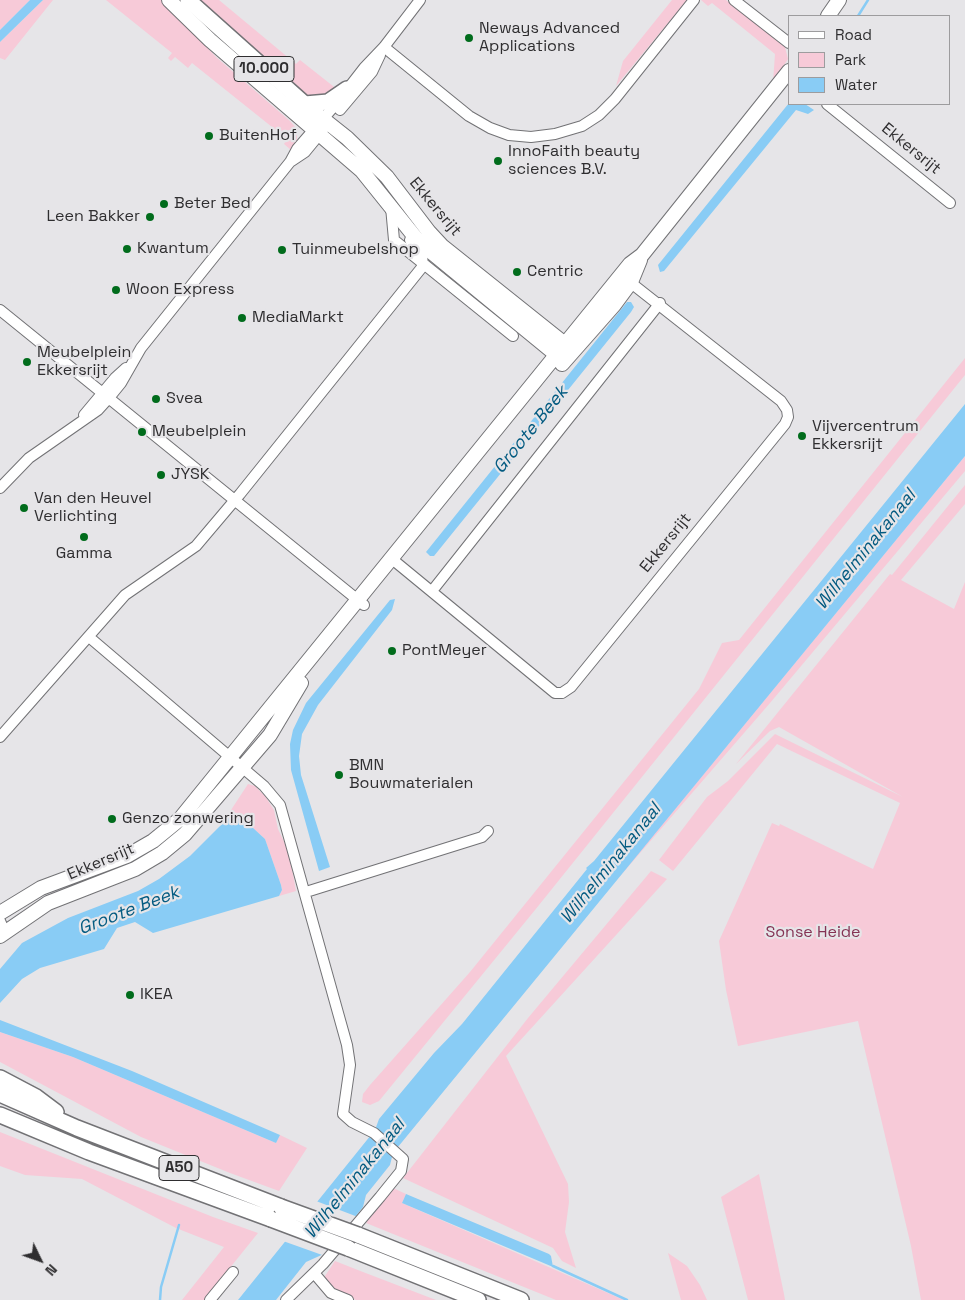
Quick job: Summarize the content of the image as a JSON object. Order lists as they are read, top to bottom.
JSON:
{
  "streets": {
    "highway": ["10.000", "Ekkersrijt", "A50"]
  },
  "water": ["Groote Beek", "Wilhelminakanaal"],
  "parks": ["Sonse Heide"],
  "places": [
    "Neways Advanced Applications",
    "BuitenHof",
    "InnoFaith beauty sciences B.V.",
    "Beter Bed",
    "Leen Bakker",
    "Kwantum",
    "Tuinmeubelshop",
    "Centric",
    "Woon Express",
    "MediaMarkt",
    "Meubelplein Ekkersrijt",
    "Svea",
    "Meubelplein",
    "Vijvercentrum Ekkersrijt",
    "JYSK",
    "Van den Heuvel Verlichting",
    "Gamma",
    "PontMeyer",
    "BMN Bouwmaterialen",
    "Genzo zonwering",
    "IKEA"
  ],
  "legend": ["Road", "Park", "Water"],
  "north": "bottom right"
}
